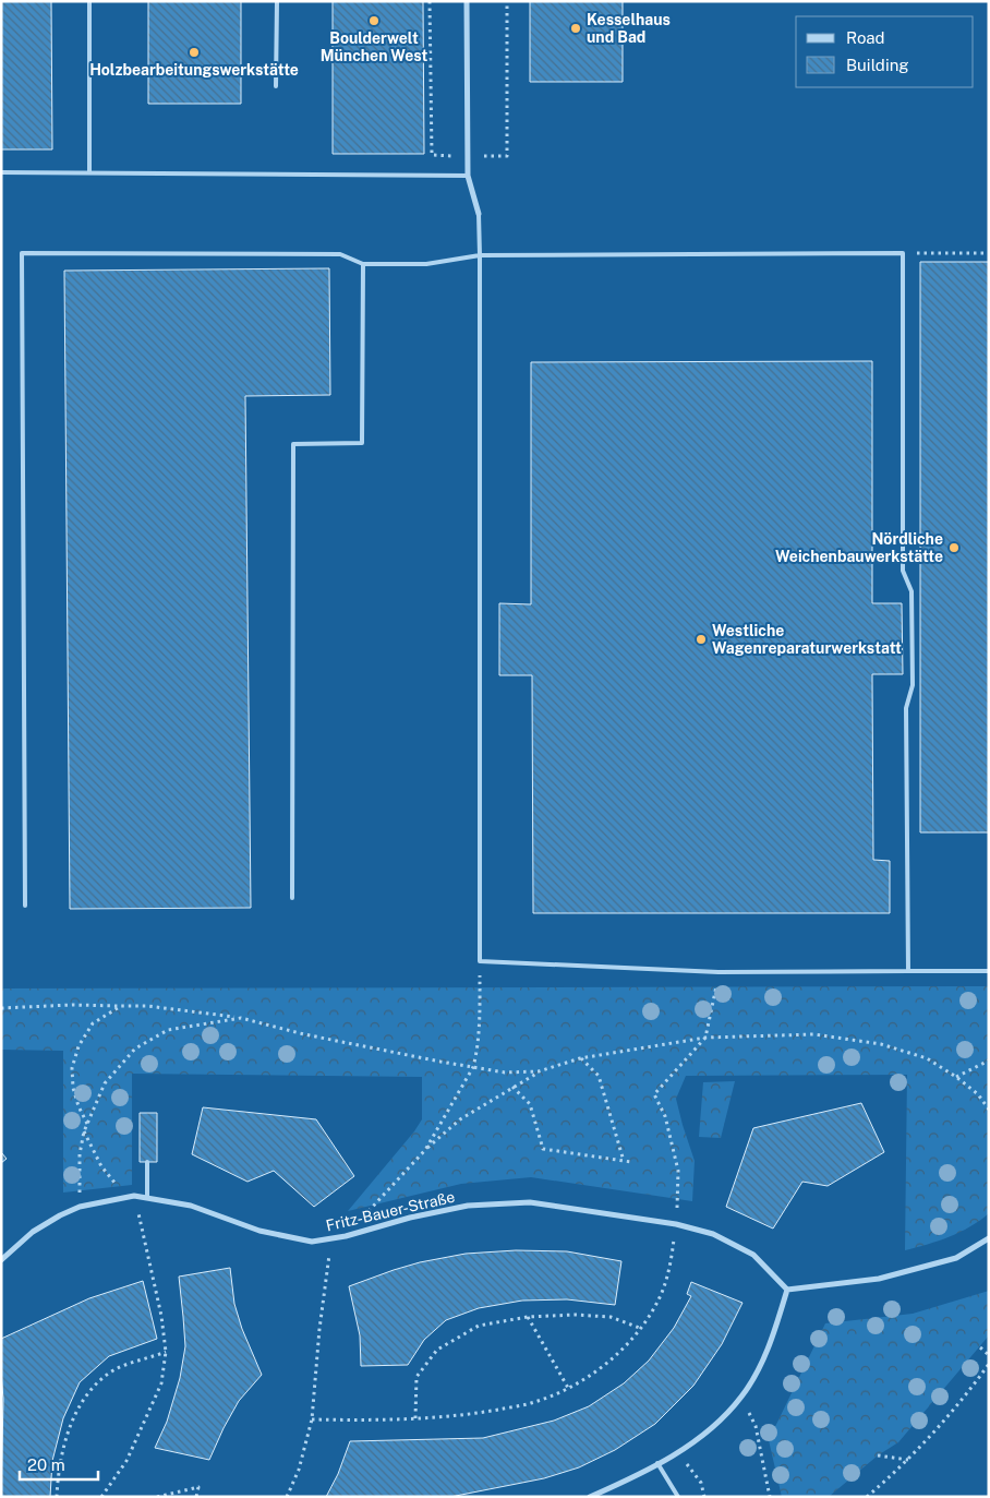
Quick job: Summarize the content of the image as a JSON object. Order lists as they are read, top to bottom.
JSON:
{
  "streets": {
    "street": ["Fritz-Bauer-Straße"]
  },
  "places": [
    "Boulderwelt München West",
    "Kesselhaus und Bad",
    "Holzbearbeitungswerkstätte",
    "Nördliche Weichenbauwerkstätte",
    "Westliche Wagenreparaturwerkstatt"
  ],
  "legend": ["Road", "Building"],
  "scale_bar": "20 m"
}
